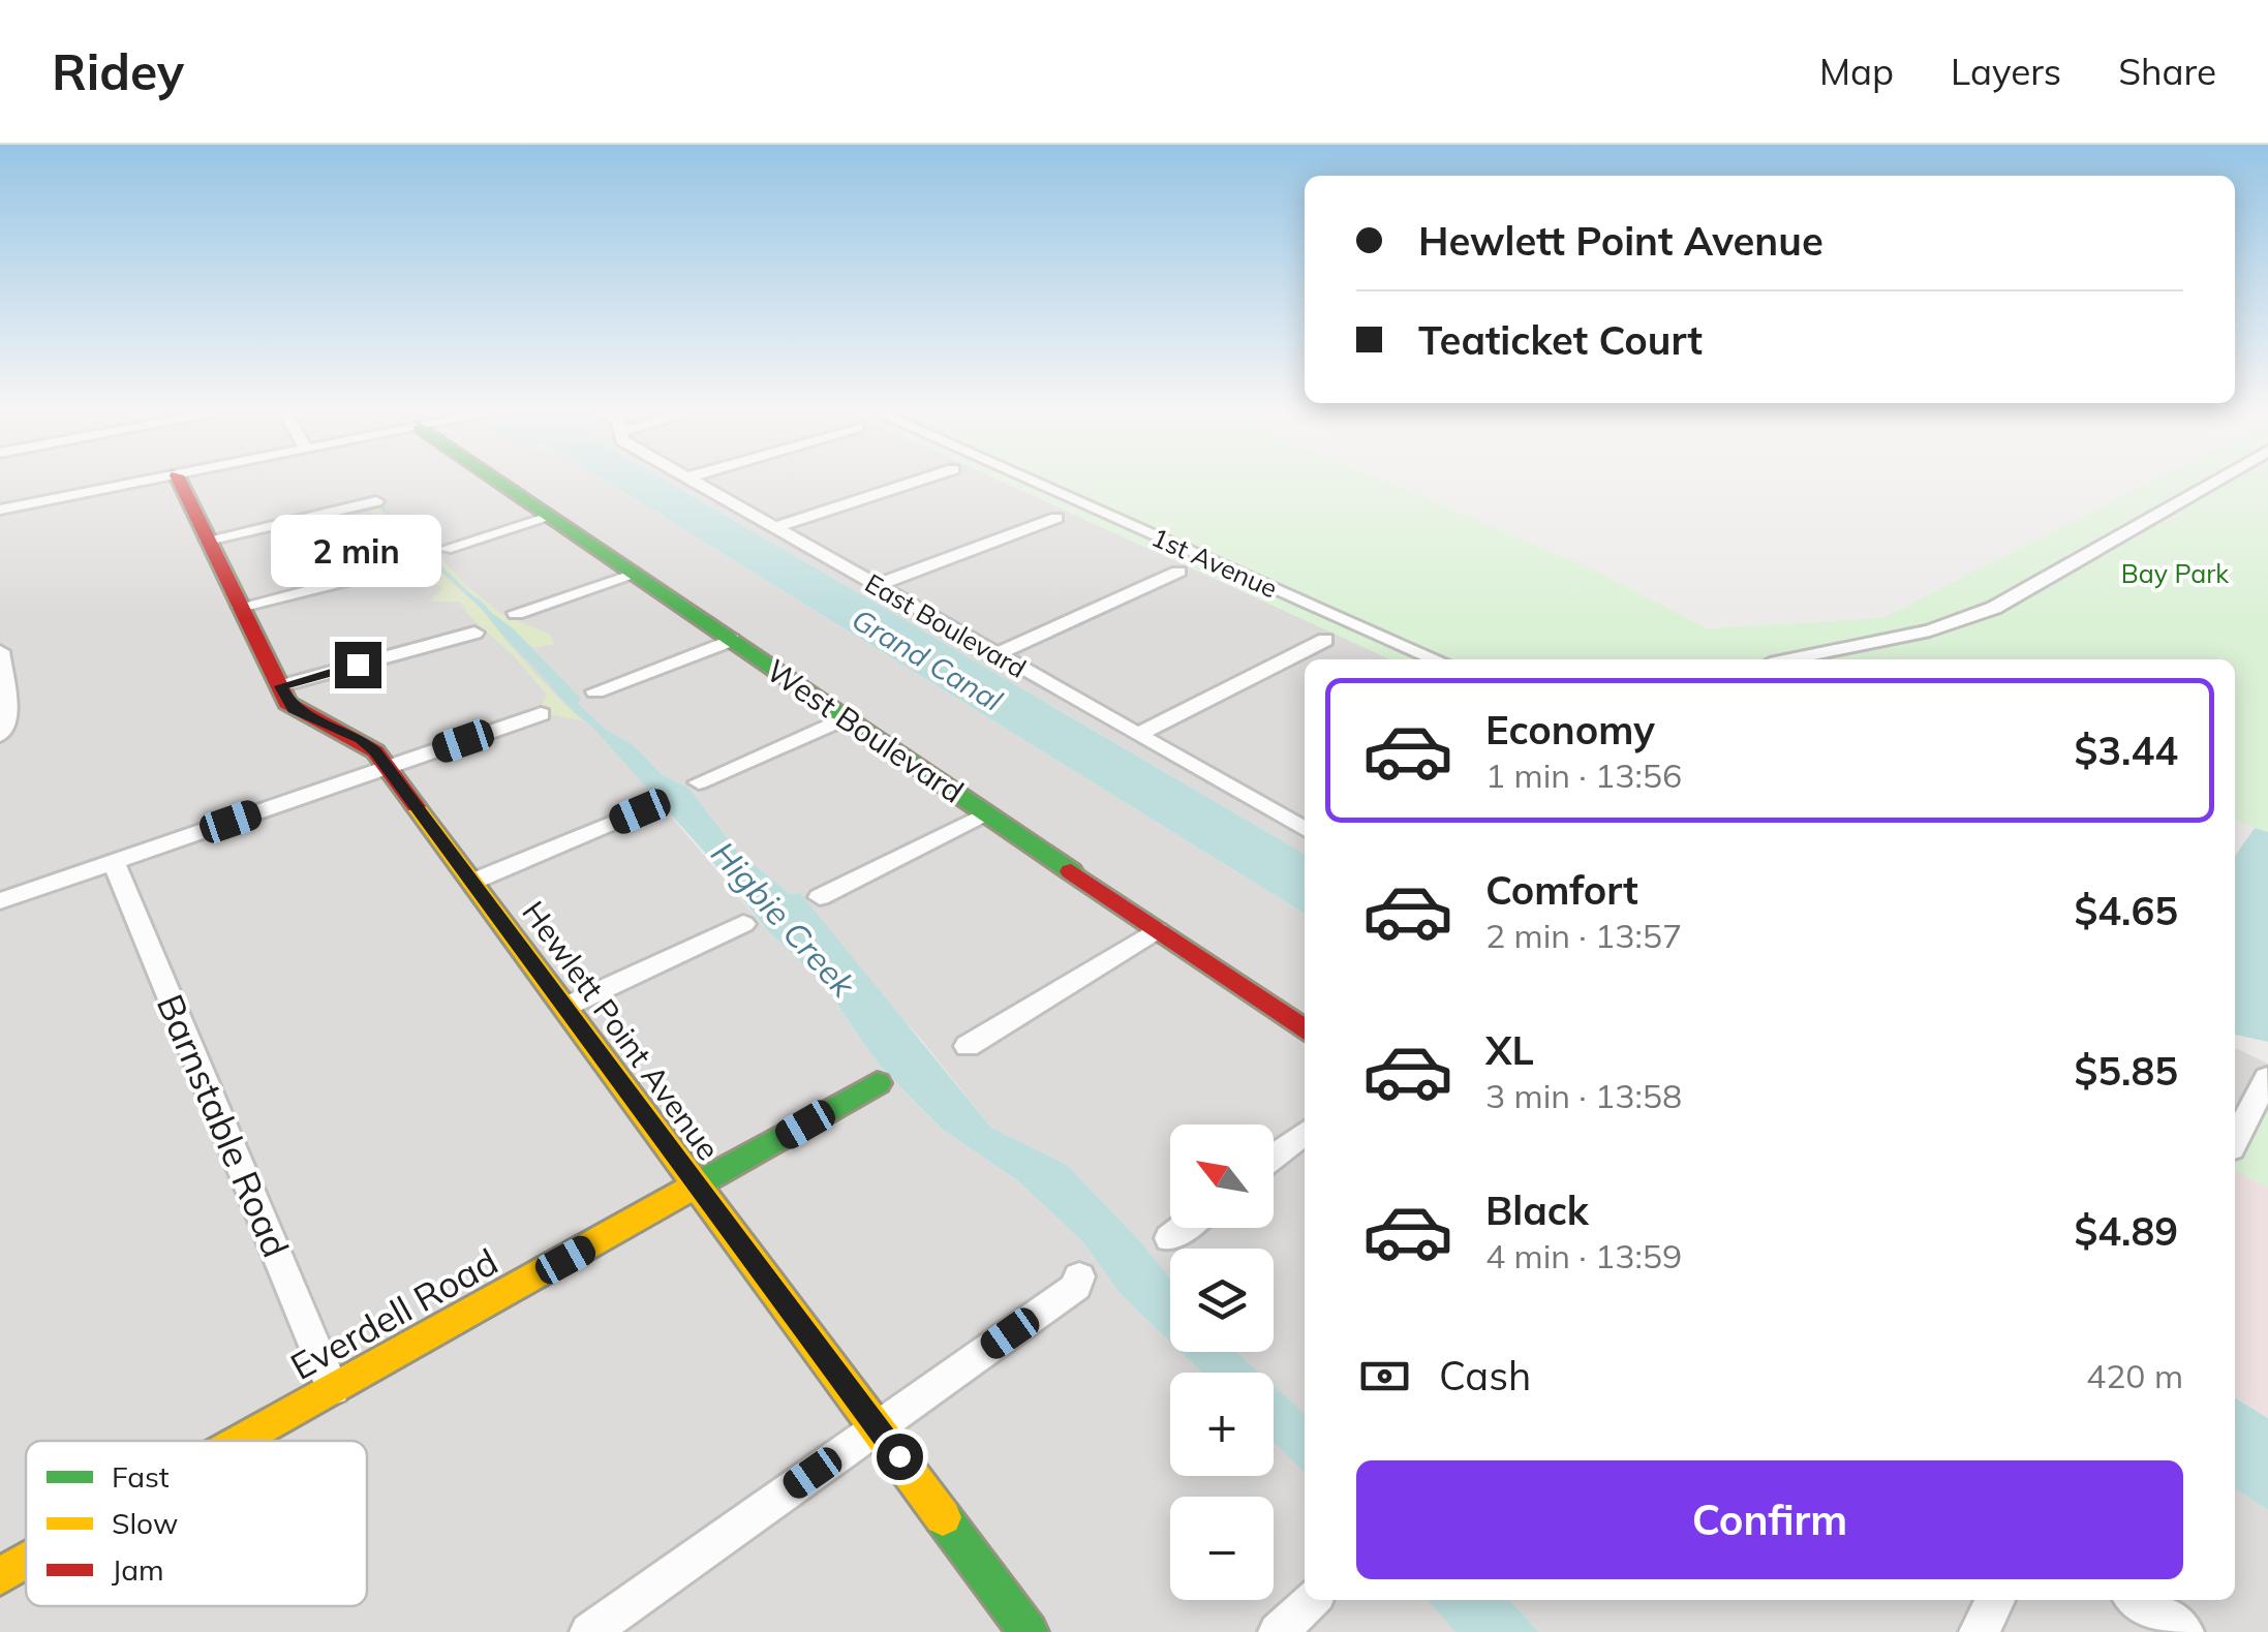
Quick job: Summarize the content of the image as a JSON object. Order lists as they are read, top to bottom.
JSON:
{
  "streets": {
    "street": [
      "1st Avenue",
      "East Boulevard",
      "West Boulevard",
      "Hewlett Point Avenue",
      "Barnstable Road",
      "Everdell Road"
    ]
  },
  "crossings": [
    ["Hewlett Point Avenue", "Everdell Road"],
    ["Barnstable Road", "Everdell Road"]
  ],
  "water": ["Grand Canal", "Higbie Creek"],
  "parks": ["Bay Park"],
  "legend": ["Fast", "Slow", "Jam"],
  "north": "top left",
  "page": {
    "header": "Ridey",
    "nav": ["Map", "Layers", "Share"],
    "banner": ["Hewlett Point Avenue", "Teaticket Court"],
    "bubble": "2 min",
    "list": [
      {
        "name": "Economy",
        "note": "1 min · 13:56",
        "value": "$3.44"
      },
      {
        "name": "Comfort",
        "note": "2 min · 13:57",
        "value": "$4.65"
      },
      {
        "name": "XL",
        "note": "3 min · 13:58",
        "value": "$5.85"
      },
      {
        "name": "Black",
        "note": "4 min · 13:59",
        "value": "$4.89"
      }
    ],
    "map_buttons": ["+", "−"],
    "pay": ["Cash", "420 m"],
    "buttons": "Confirm"
  }
}
